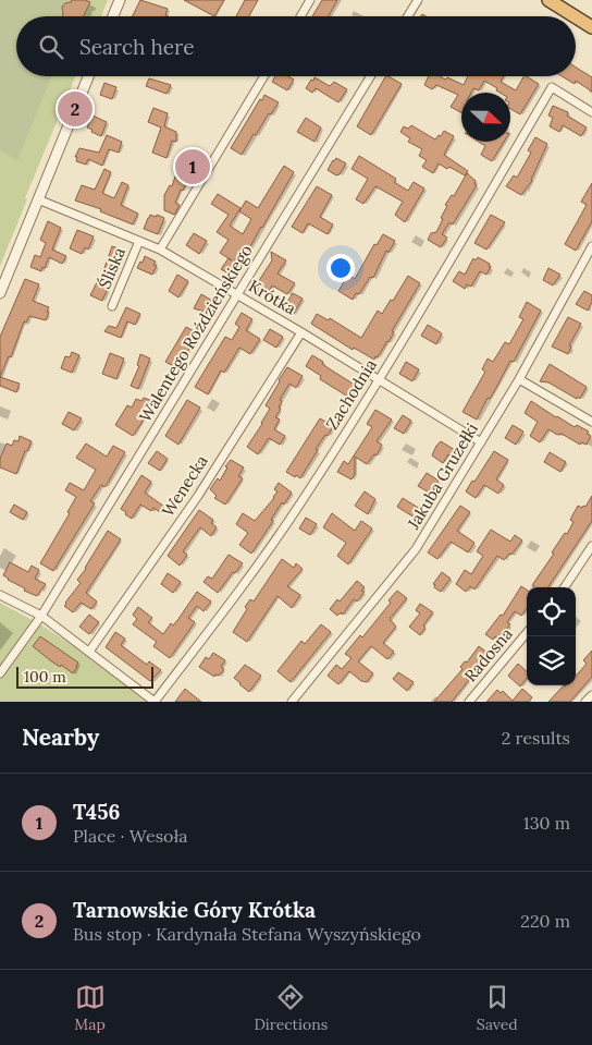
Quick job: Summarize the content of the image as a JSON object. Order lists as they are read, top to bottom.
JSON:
{
  "streets": {
    "street": [
      "Śliska",
      "Krótka",
      "Walentego Roździeńskiego",
      "Zachodnia",
      "Jakuba Gruzełki",
      "Wenecka",
      "Radosna"
    ]
  },
  "crossings": [
    ["Śliska", "Krótka"],
    ["Krótka", "Walentego Roździeńskiego"],
    ["Krótka", "Zachodnia"],
    ["Krótka", "Jakuba Gruzełki"],
    ["Krótka", "Wenecka"]
  ],
  "scale_bar": "100 m",
  "north": "right",
  "page": {
    "search": "Search here",
    "pins": ["2", "1"],
    "scale": "100 m",
    "heading": ["Nearby", "2 results"],
    "list": [
      {
        "mark": "1",
        "name": "T456",
        "note": "Place · Wesoła",
        "value": "130 m"
      },
      {
        "mark": "2",
        "name": "Tarnowskie Góry Krótka",
        "note": "Bus stop · Kardynała Stefana Wyszyńskiego",
        "value": "220 m"
      }
    ],
    "nav": ["Map", "Directions", "Saved"]
  }
}
